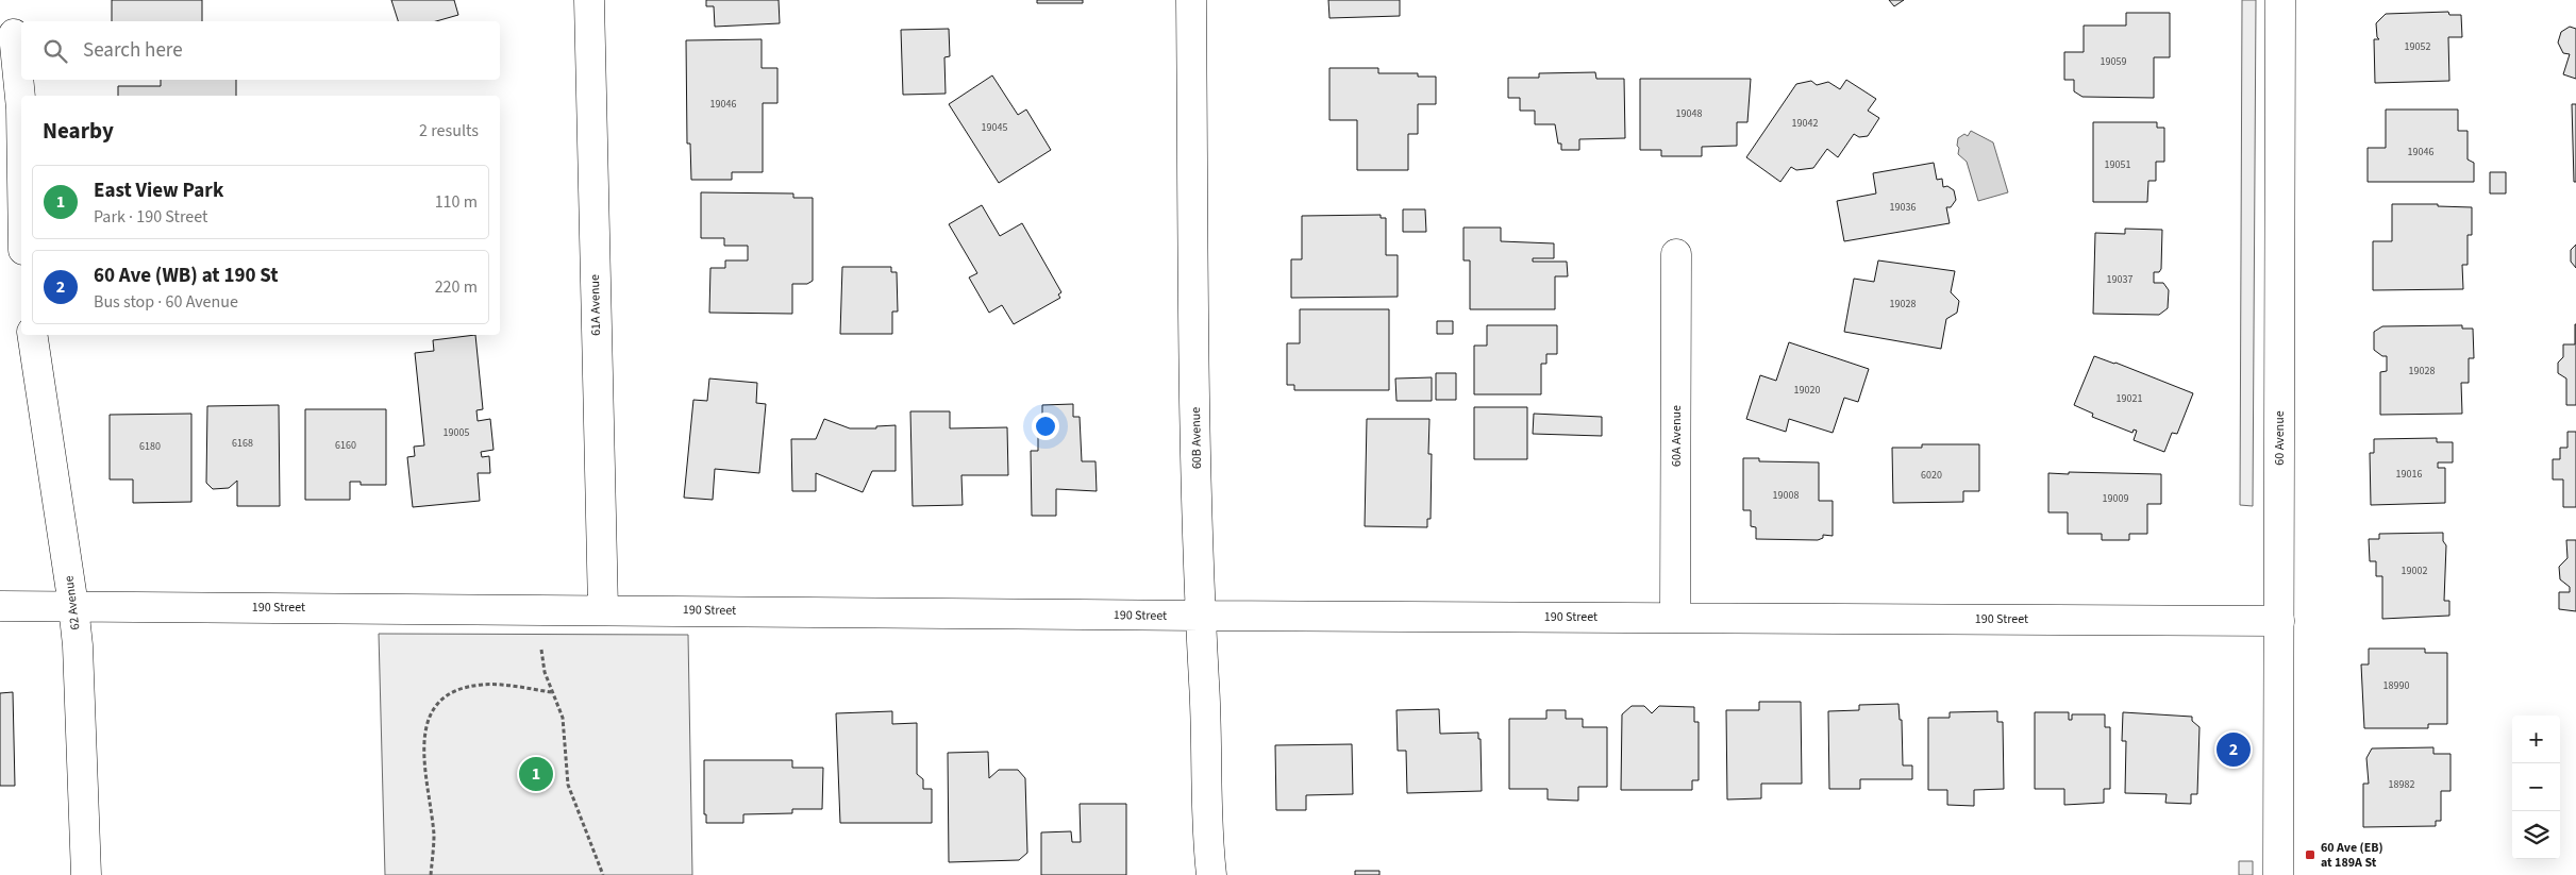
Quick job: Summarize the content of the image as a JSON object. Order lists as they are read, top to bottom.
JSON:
{
  "streets": {
    "street": [
      "61A Avenue",
      "60A Avenue",
      "60B Avenue",
      "60 Avenue",
      "62 Avenue",
      "190 Street"
    ]
  },
  "crossings": [
    ["61A Avenue", "190 Street"],
    ["60A Avenue", "190 Street"],
    ["60B Avenue", "190 Street"],
    ["60 Avenue", "190 Street"],
    ["62 Avenue", "190 Street"]
  ],
  "places": {
    "transit": ["60 Ave (EB) at 189A St"]
  },
  "house_numbers": [
    "19052",
    "19059",
    "19046",
    "19048",
    "19042",
    "19045",
    "19046",
    "19051",
    "19036",
    "19037",
    "19028",
    "19028",
    "19020",
    "19021",
    "19005",
    "6168",
    "6160",
    "6180",
    "19016",
    "6020",
    "19008",
    "19009",
    "19002",
    "18990",
    "18982"
  ],
  "page": {
    "search": "Search here",
    "heading": ["Nearby", "2 results"],
    "list": [
      {
        "mark": "1",
        "name": "East View Park",
        "note": "Park · 190 Street",
        "value": "110 m"
      },
      {
        "mark": "2",
        "name": "60 Ave (WB) at 190 St",
        "note": "Bus stop · 60 Avenue",
        "value": "220 m"
      }
    ],
    "map_buttons": ["+", "−"],
    "pins": ["2", "1"]
  }
}
